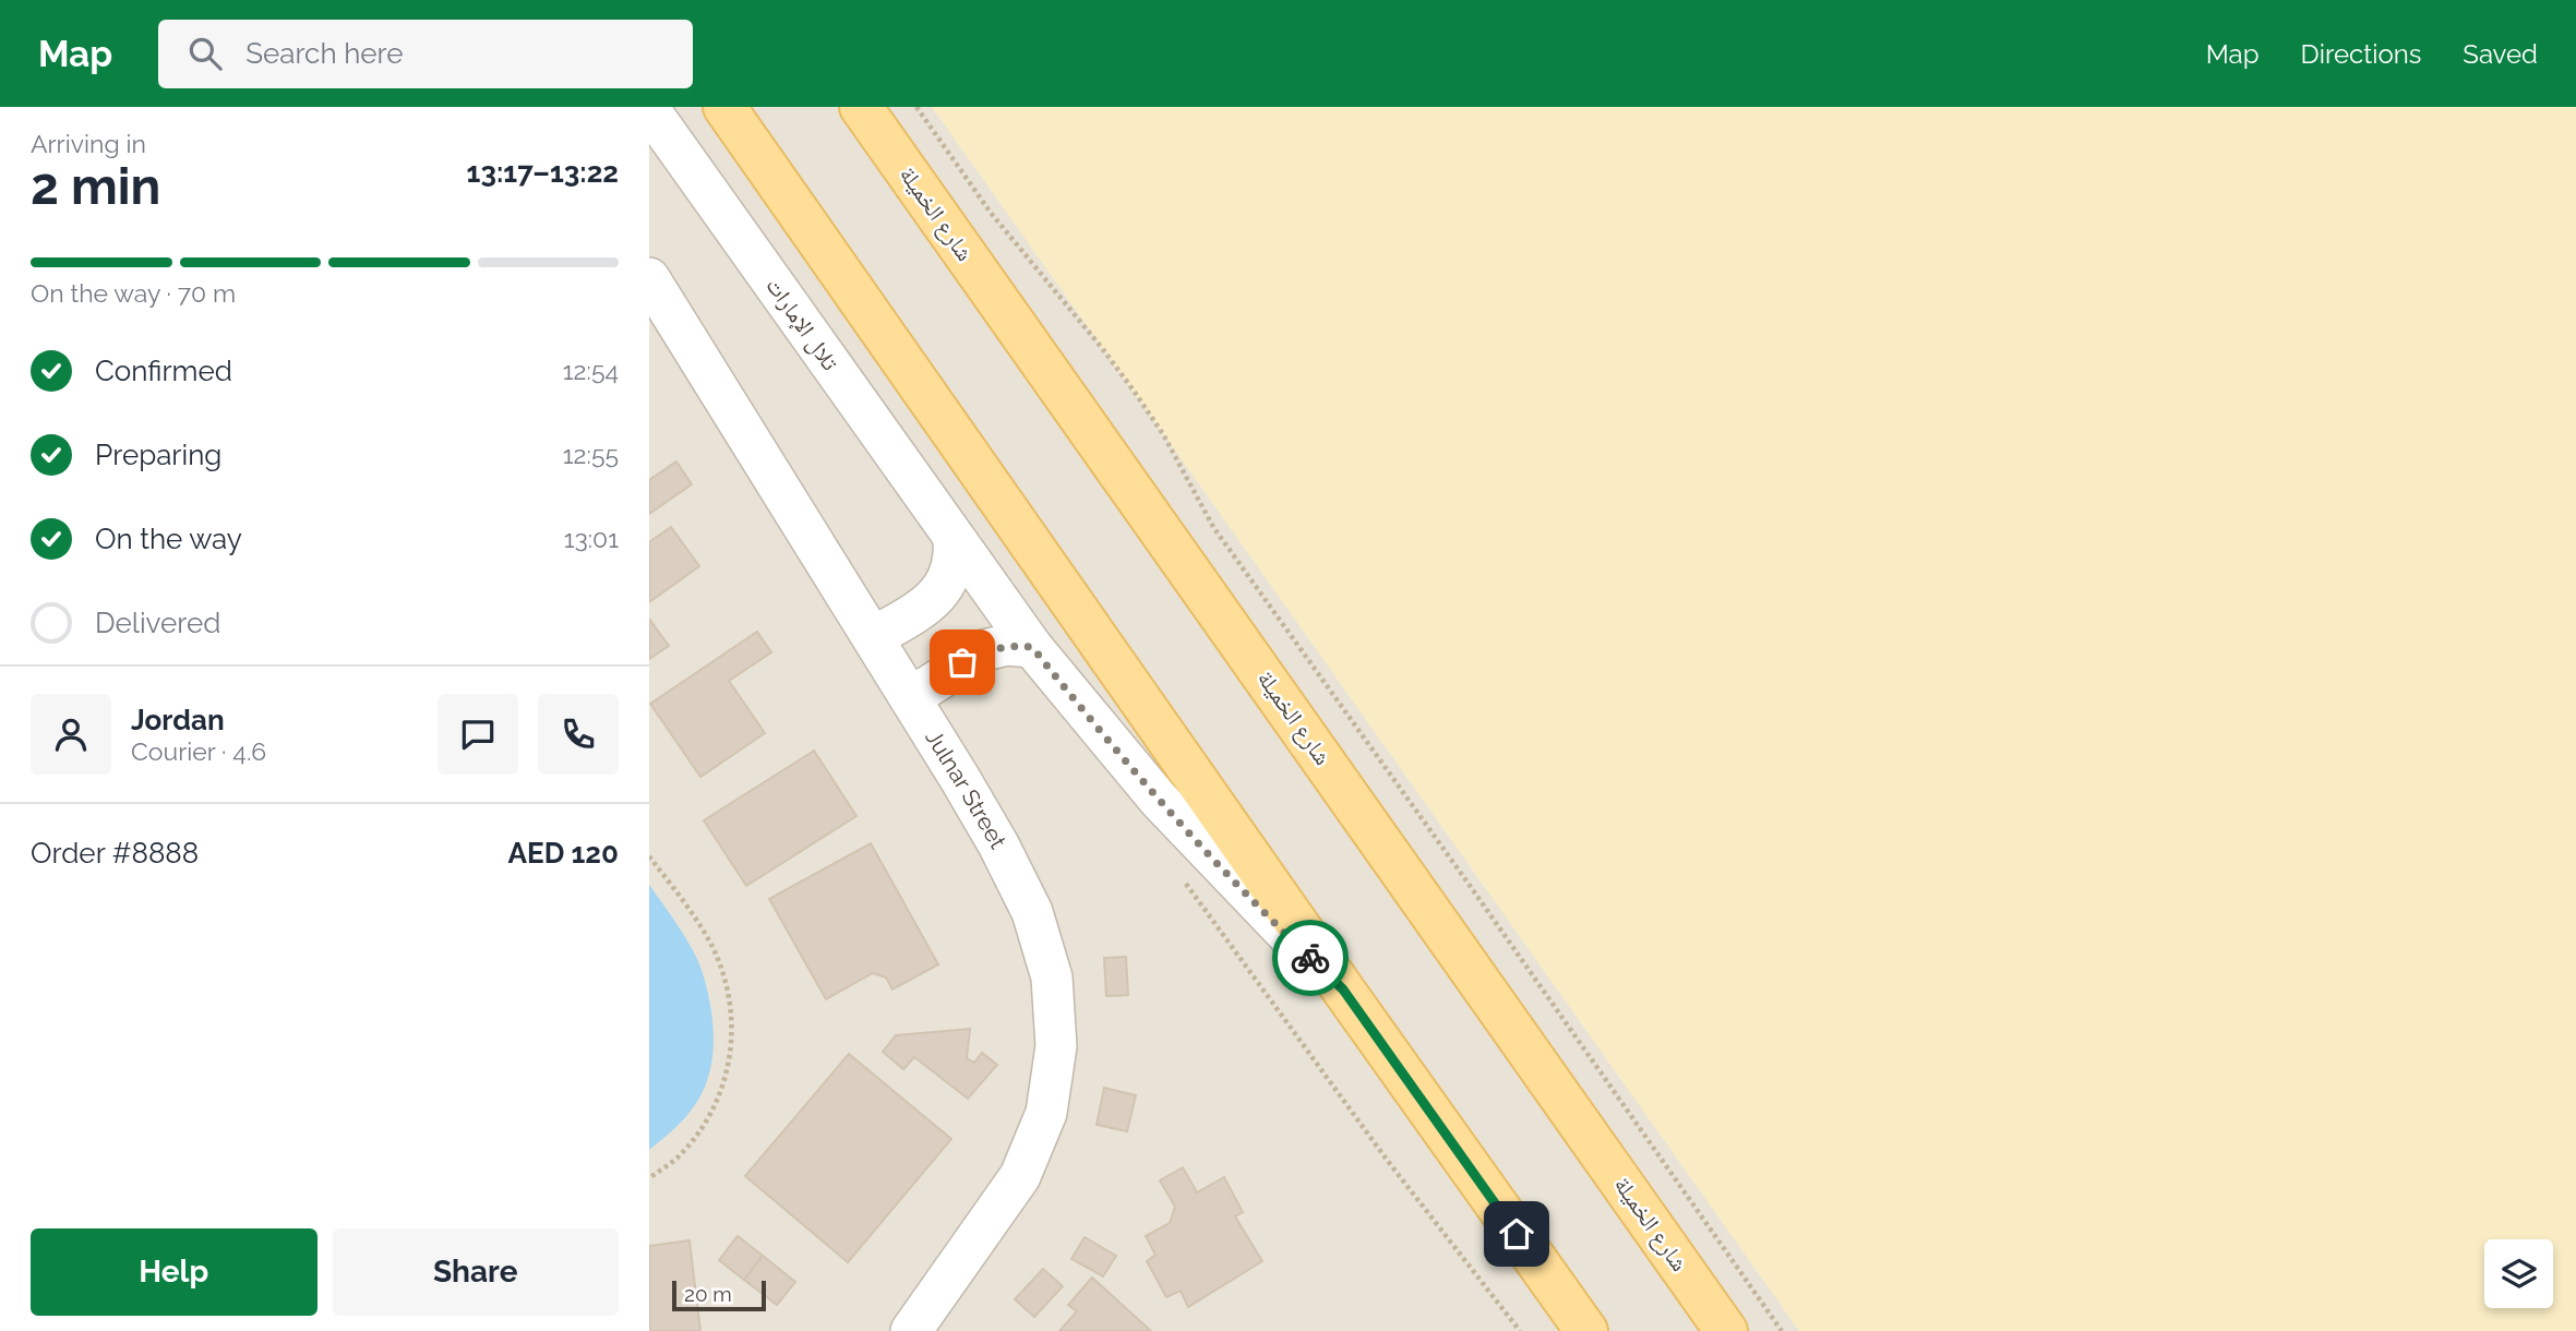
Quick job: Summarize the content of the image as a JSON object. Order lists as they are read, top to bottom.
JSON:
{
  "streets": {
    "main road": ["شارع الخميلة"],
    "street": ["تلال الإمارات", "Julnar Street"]
  },
  "scale_bar": "20 m",
  "page": {
    "header": "Map",
    "search": "Search here",
    "nav": ["Map", "Directions", "Saved"],
    "heading": ["2 min", "Arriving in", "13:17–13:22"],
    "panel": [
      "Jordan",
      "Courier · 4.6",
      "Order #8888",
      "AED 120"
    ],
    "bar": "On the way · 70 m",
    "list": [
      ["Confirmed", "12:54"],
      ["Preparing", "12:55"],
      ["On the way", "13:01"],
      "Delivered"
    ],
    "buttons": ["Help", "Share"],
    "scale": "20 m"
  }
}
